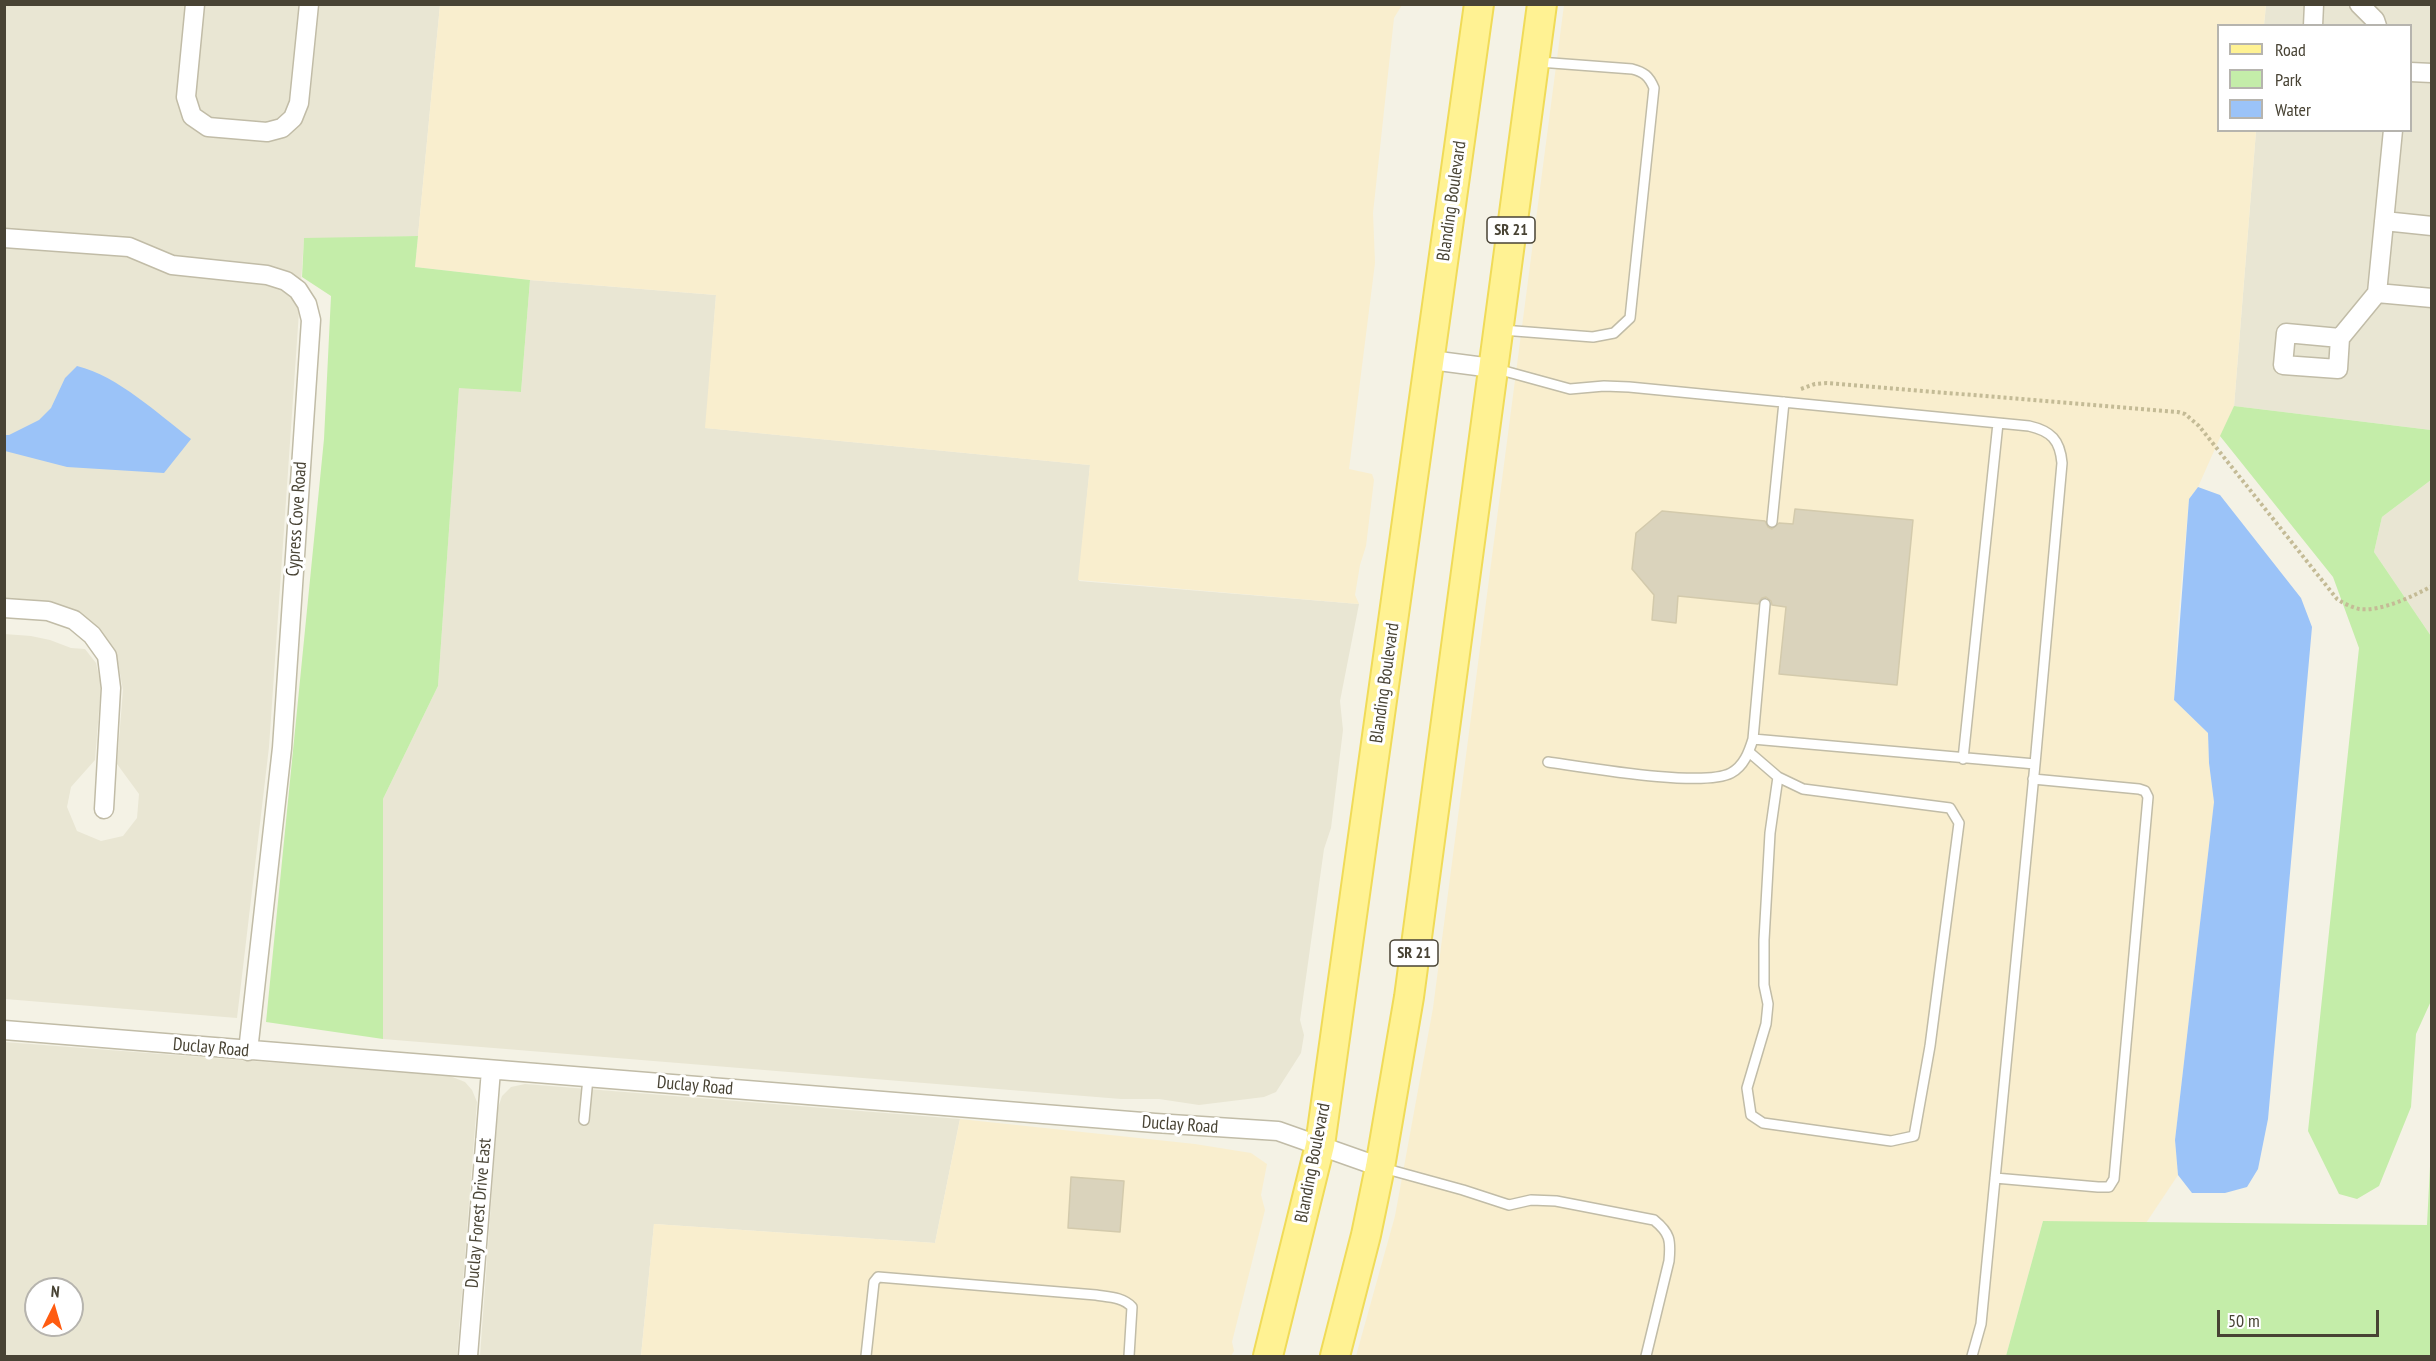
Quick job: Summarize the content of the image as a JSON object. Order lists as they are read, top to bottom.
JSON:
{
  "streets": {
    "main road": ["Blanding Boulevard", "SR 21"],
    "street": ["Cypress Cove Road", "Duclay Road", "Duclay Forest Drive East"]
  },
  "crossings": [
    ["Blanding Boulevard", "Duclay Road"],
    ["SR 21", "Duclay Road"],
    ["Cypress Cove Road", "Duclay Road"],
    ["Duclay Road", "Duclay Forest Drive East"]
  ],
  "legend": ["Road", "Park", "Water"],
  "scale_bar": "50 m",
  "north": "top"
}
